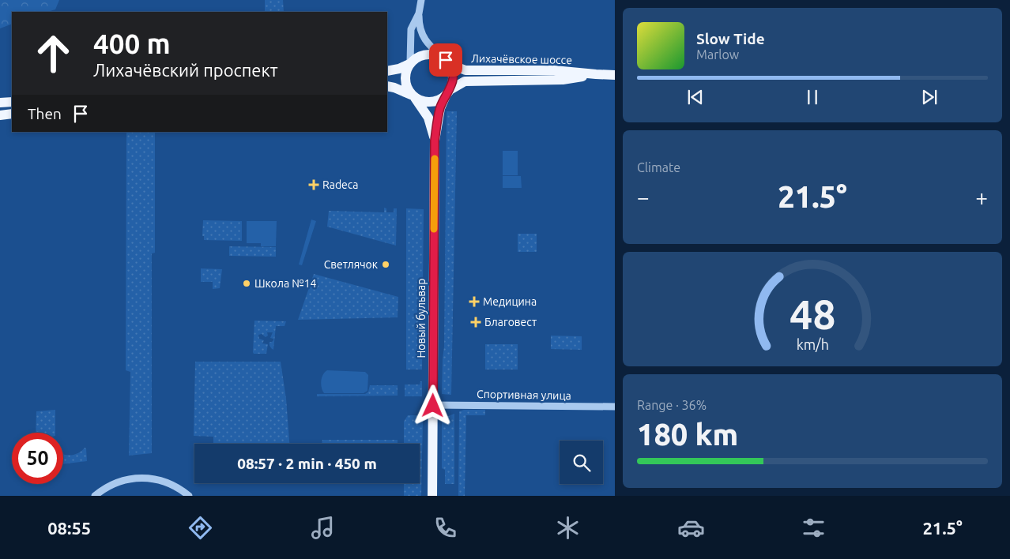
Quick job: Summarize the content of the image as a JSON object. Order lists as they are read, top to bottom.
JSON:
{
  "streets": {
    "main road": ["Лихачёвское шоссе", "Новый бульвар"],
    "street": ["Спортивная улица"]
  },
  "crossings": [
    ["Лихачёвское шоссе", "Новый бульвар"],
    ["Новый бульвар", "Спортивная улица"]
  ],
  "places": {
    "health": ["Radeca", "Медицина", "Благовест"],
    "other": ["Светлячок", "Школа №14"]
  },
  "page": {
    "turn": ["400 m", "Лихачёвский проспект"],
    "song": ["Slow Tide", "Marlow"],
    "then": "Then",
    "tile": [
      "Climate",
      ["Range · 36%", "180 km"]
    ],
    "heat": ["−", "21.5°", "+"],
    "limit": "50",
    "trip": "08:57 · 2 min · 450 m",
    "tabs": ["08:55", "21.5°"],
    "gauge": ["48", "km/h"]
  }
}
